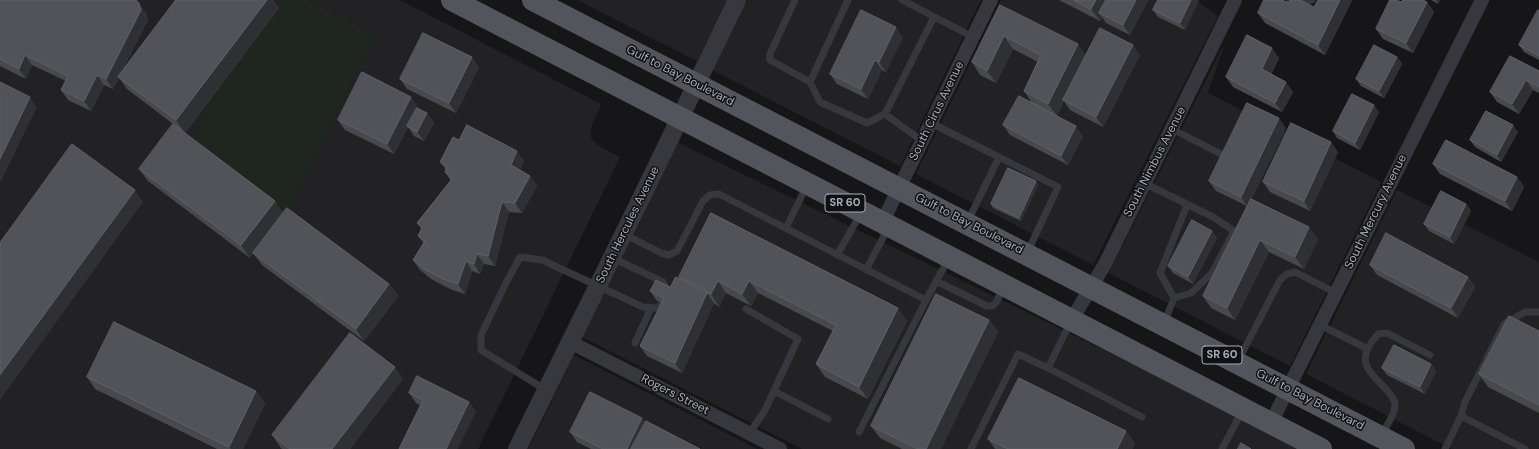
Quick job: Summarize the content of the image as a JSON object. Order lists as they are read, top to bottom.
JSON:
{
  "streets": {
    "main road": ["Gulf to Bay Boulevard", "SR 60"],
    "street": [
      "South Cirus Avenue",
      "South Nimbus Avenue",
      "South Mercury Avenue",
      "South Hercules Avenue",
      "Rogers Street"
    ]
  },
  "crossings": [
    ["Gulf to Bay Boulevard", "South Cirus Avenue"],
    ["Gulf to Bay Boulevard", "South Nimbus Avenue"],
    ["Gulf to Bay Boulevard", "South Mercury Avenue"],
    ["Gulf to Bay Boulevard", "South Hercules Avenue"],
    ["South Cirus Avenue", "SR 60"],
    ["South Nimbus Avenue", "SR 60"],
    ["SR 60", "South Mercury Avenue"],
    ["SR 60", "South Hercules Avenue"],
    ["South Hercules Avenue", "Rogers Street"]
  ]
}
